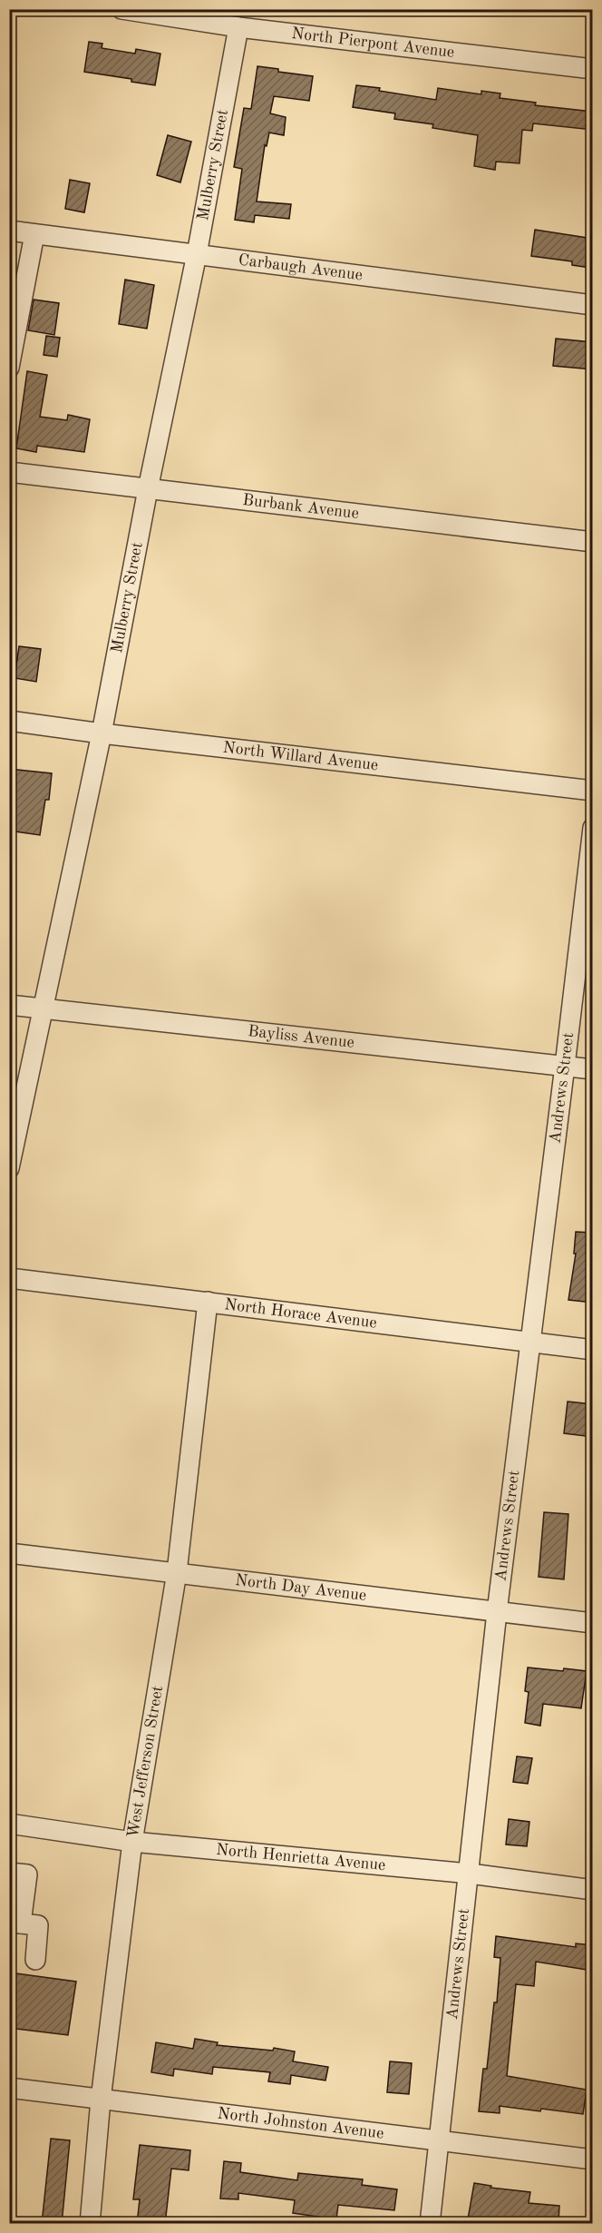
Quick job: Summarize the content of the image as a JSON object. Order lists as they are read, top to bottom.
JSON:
{
  "streets": {
    "street": [
      "North Pierpont Avenue",
      "Mulberry Street",
      "Carbaugh Avenue",
      "Burbank Avenue",
      "North Willard Avenue",
      "Bayliss Avenue",
      "Andrews Street",
      "North Horace Avenue",
      "North Day Avenue",
      "West Jefferson Street",
      "North Henrietta Avenue",
      "North Johnston Avenue"
    ]
  },
  "crossings": [
    ["North Pierpont Avenue", "Mulberry Street"],
    ["Mulberry Street", "Carbaugh Avenue"],
    ["Mulberry Street", "Burbank Avenue"],
    ["Mulberry Street", "North Willard Avenue"],
    ["Mulberry Street", "Bayliss Avenue"],
    ["Bayliss Avenue", "Andrews Street"],
    ["Andrews Street", "North Horace Avenue"],
    ["Andrews Street", "North Day Avenue"],
    ["Andrews Street", "North Henrietta Avenue"],
    ["Andrews Street", "North Johnston Avenue"],
    ["North Horace Avenue", "West Jefferson Street"],
    ["North Day Avenue", "West Jefferson Street"],
    ["West Jefferson Street", "North Henrietta Avenue"],
    ["West Jefferson Street", "North Johnston Avenue"]
  ]
}
